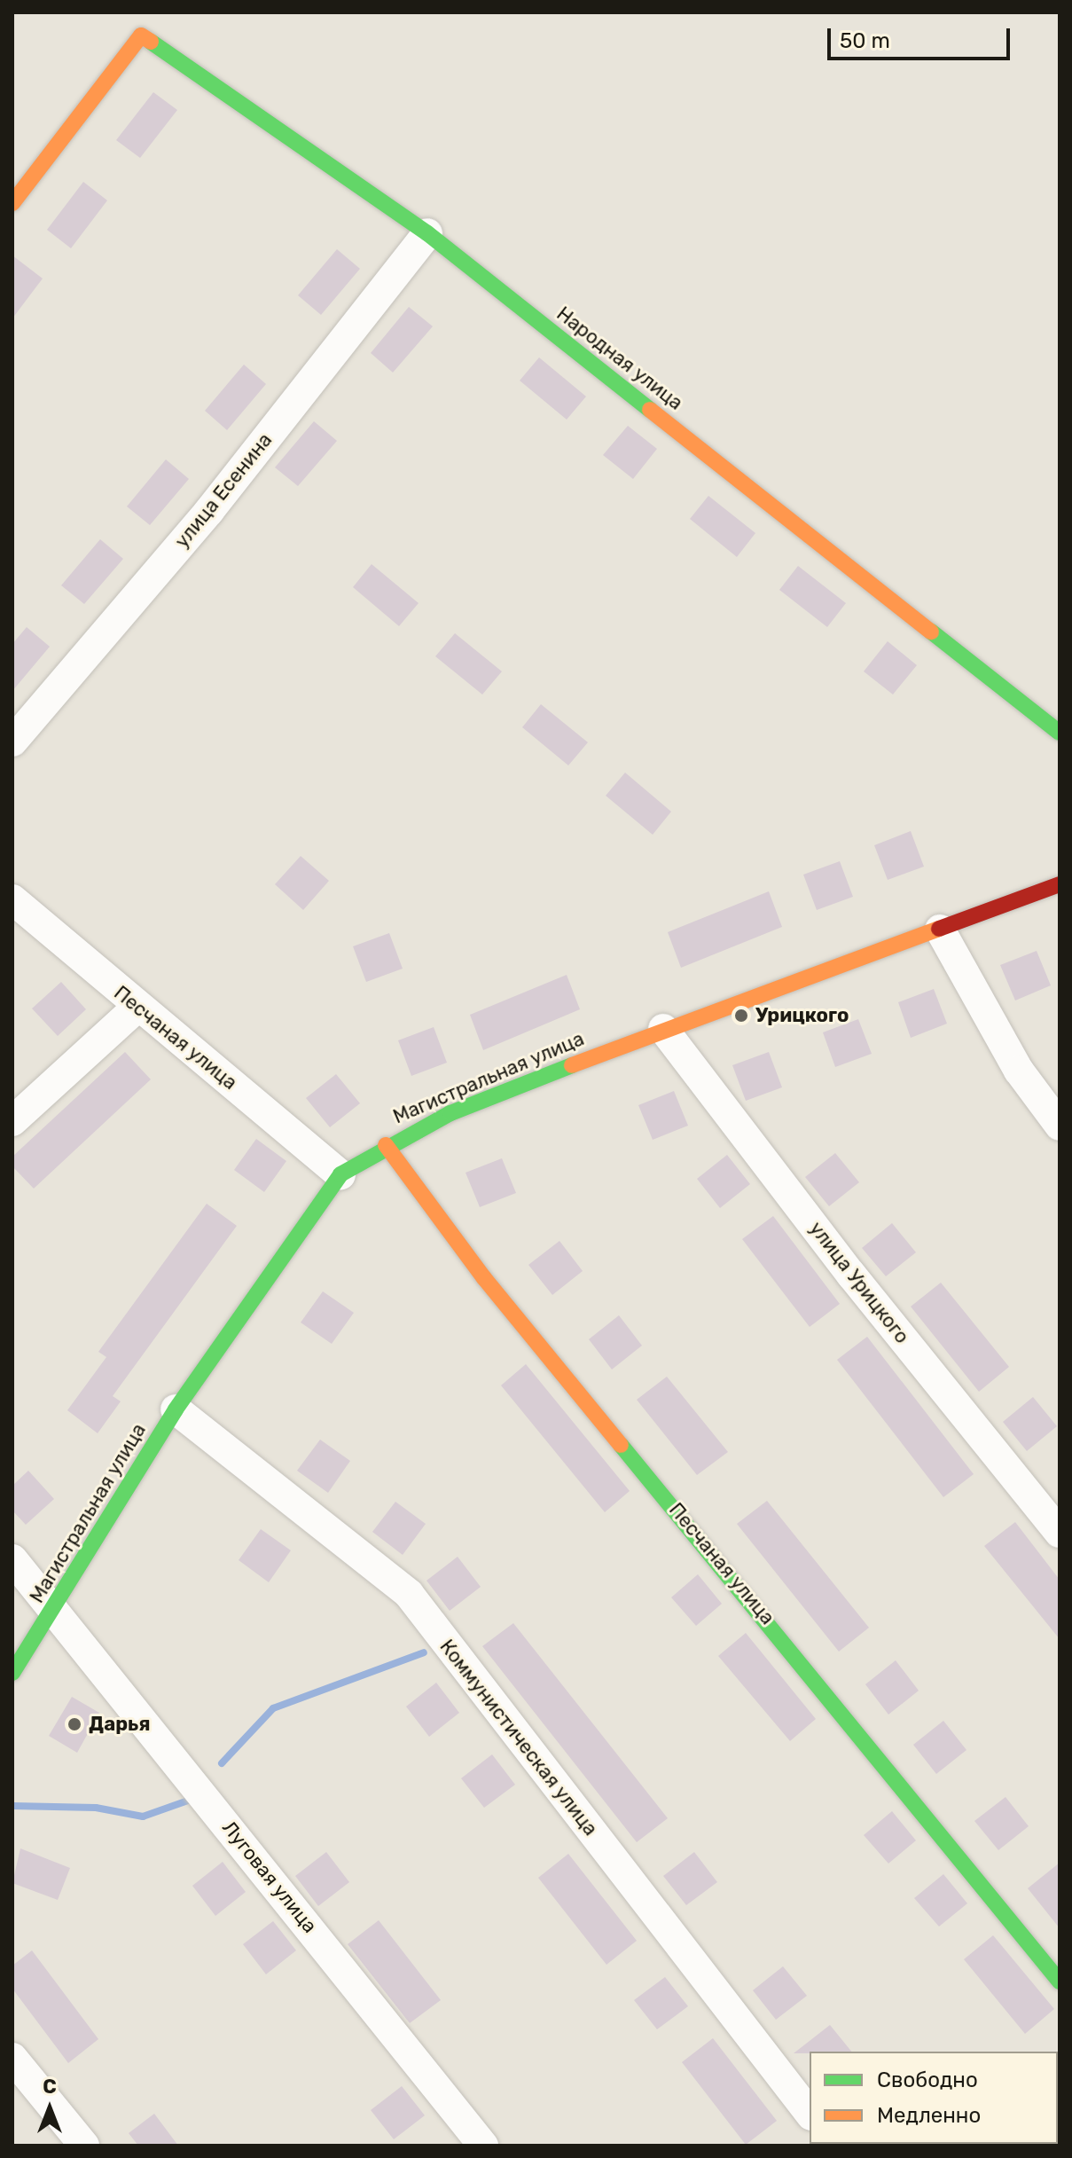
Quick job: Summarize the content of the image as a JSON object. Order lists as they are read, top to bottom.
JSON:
{
  "streets": {
    "street": [
      "Народная улица",
      "улица Есенина",
      "Песчаная улица",
      "Магистральная улица",
      "улица Урицкого",
      "Коммунистическая улица",
      "Луговая улица"
    ]
  },
  "crossings": [
    ["Народная улица", "улица Есенина"],
    ["Песчаная улица", "Магистральная улица"],
    ["Магистральная улица", "улица Урицкого"],
    ["Магистральная улица", "Коммунистическая улица"],
    ["Магистральная улица", "Луговая улица"]
  ],
  "places": ["Урицкого", "Дарья"],
  "legend": ["Свободно", "Медленно"],
  "scale_bar": "50 m",
  "north": "top"
}
